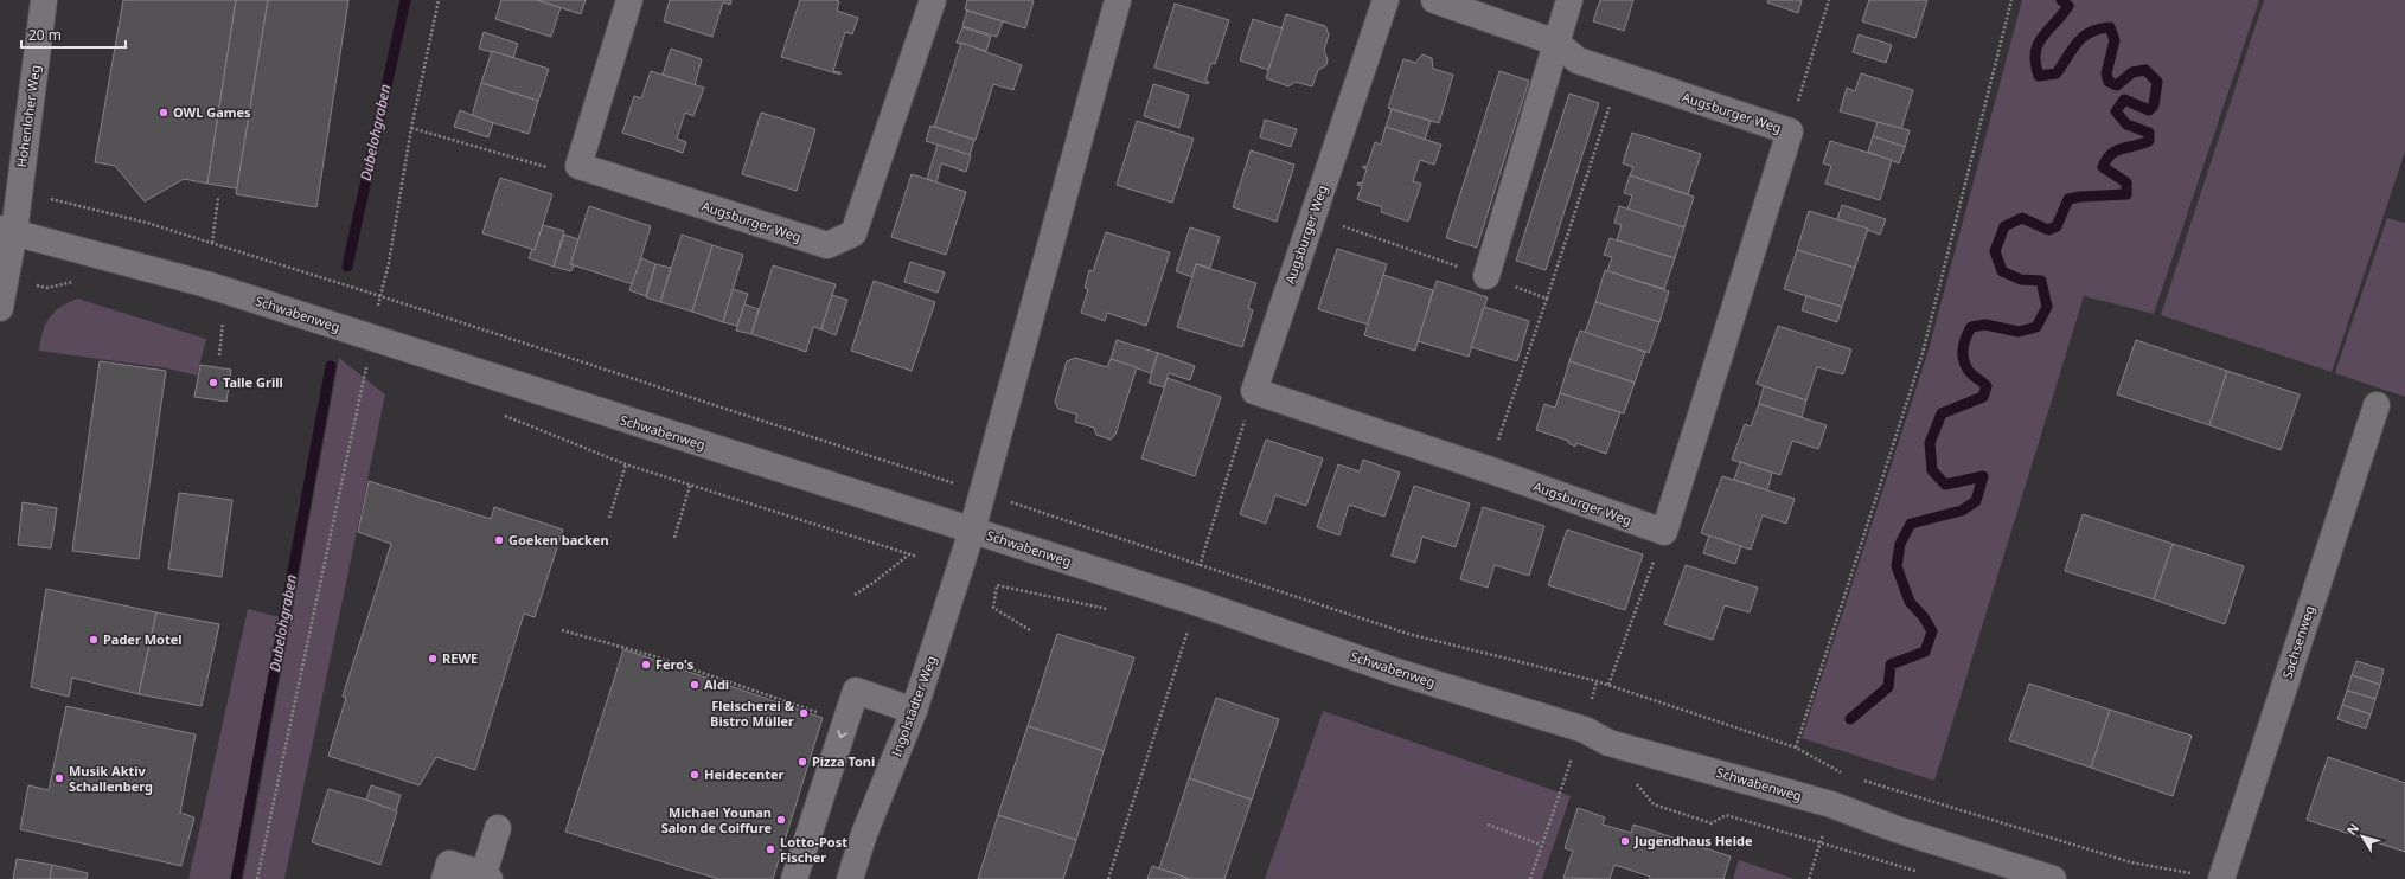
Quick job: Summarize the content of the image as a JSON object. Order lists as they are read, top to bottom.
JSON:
{
  "streets": {
    "street": [
      "Augsburger Weg",
      "Hohenloher Weg",
      "Schwabenweg",
      "Sachsenweg",
      "Ingolstädter Weg"
    ]
  },
  "crossings": [
    ["Hohenloher Weg", "Schwabenweg"],
    ["Schwabenweg", "Ingolstädter Weg"]
  ],
  "water": ["Dubelohgraben"],
  "places": [
    "OWL Games",
    "Talle Grill",
    "Goeken backen",
    "Pader Motel",
    "REWE",
    "Fero's",
    "Aldi",
    "Fleischerei & Bistro Müller",
    "Pizza Toni",
    "Heidecenter",
    "Musik Aktiv Schallenberg",
    "Michael Younan Salon de Coiffure",
    "Jugendhaus Heide",
    "Lotto-Post Fischer"
  ],
  "scale_bar": "20 m",
  "north": "top left"
}
